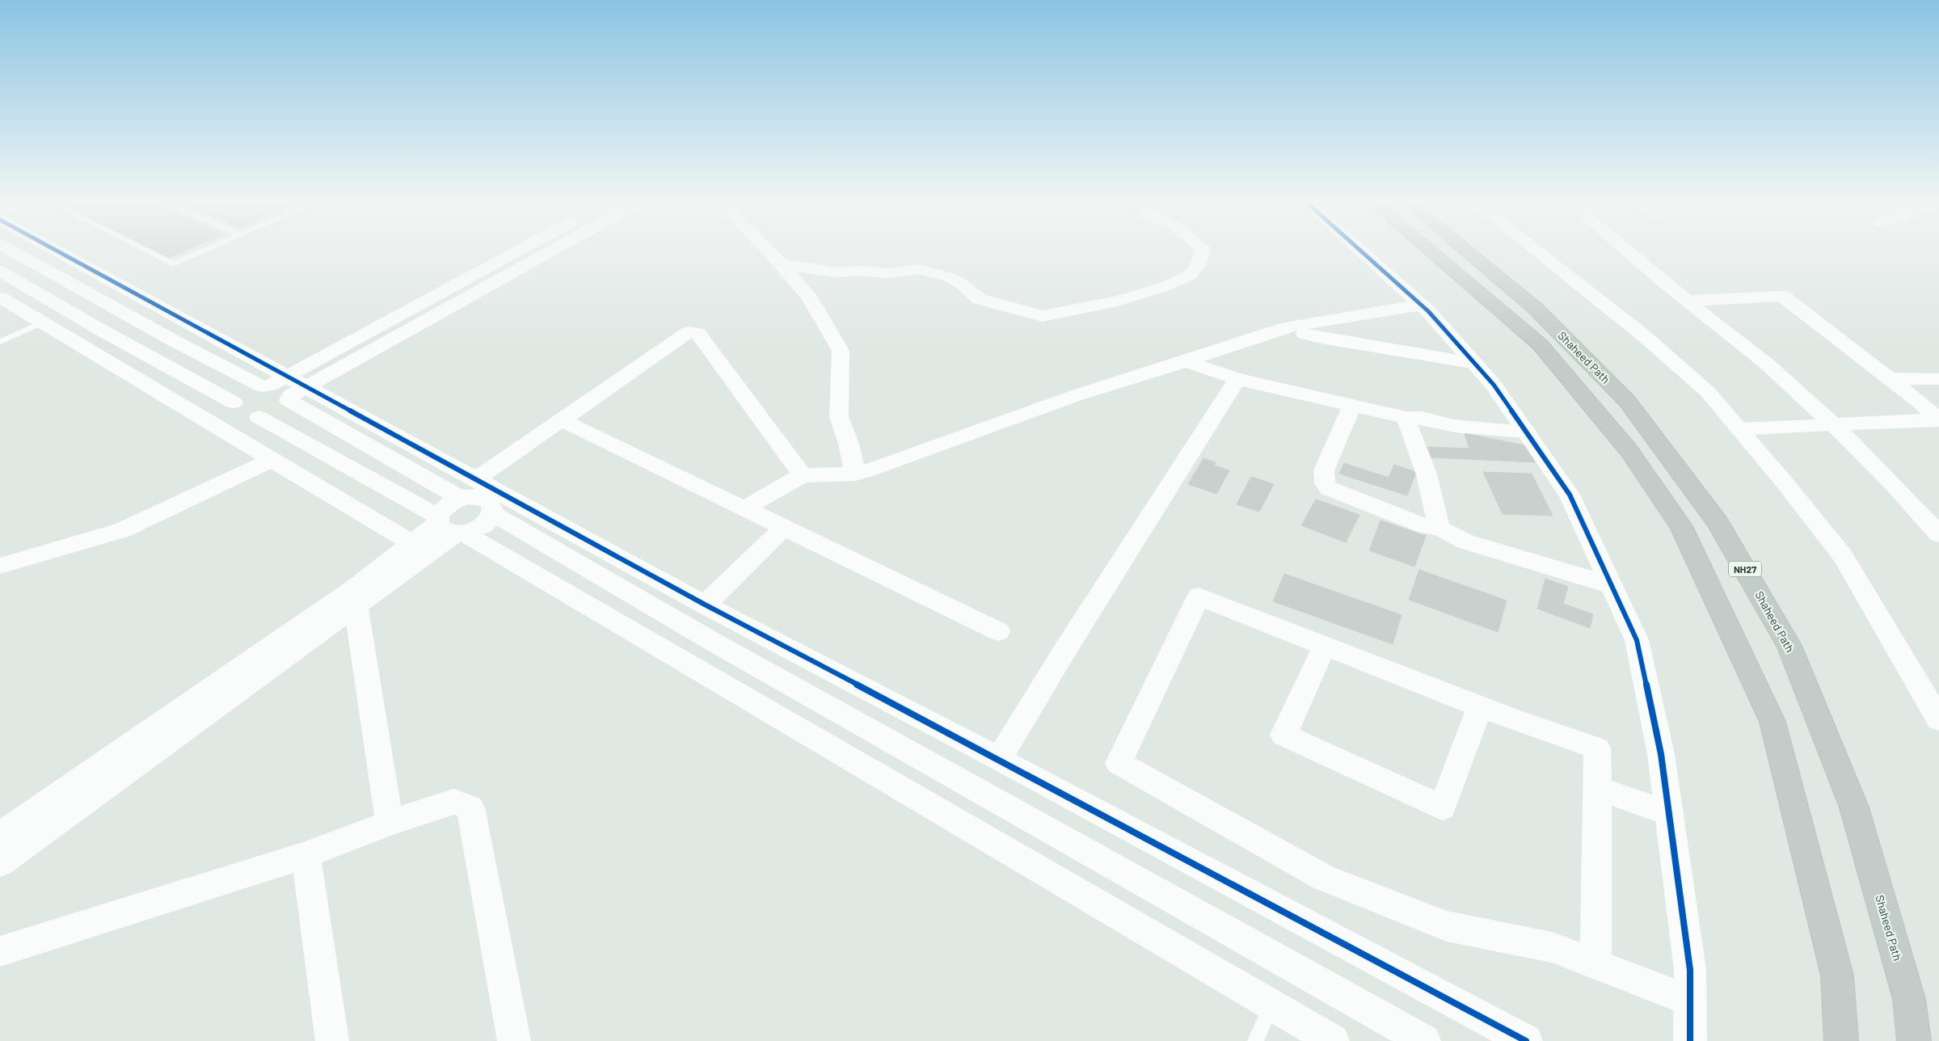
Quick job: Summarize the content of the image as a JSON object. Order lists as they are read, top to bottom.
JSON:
{
  "streets": {
    "highway": ["Shaheed Path", "NH27"]
  }
}
